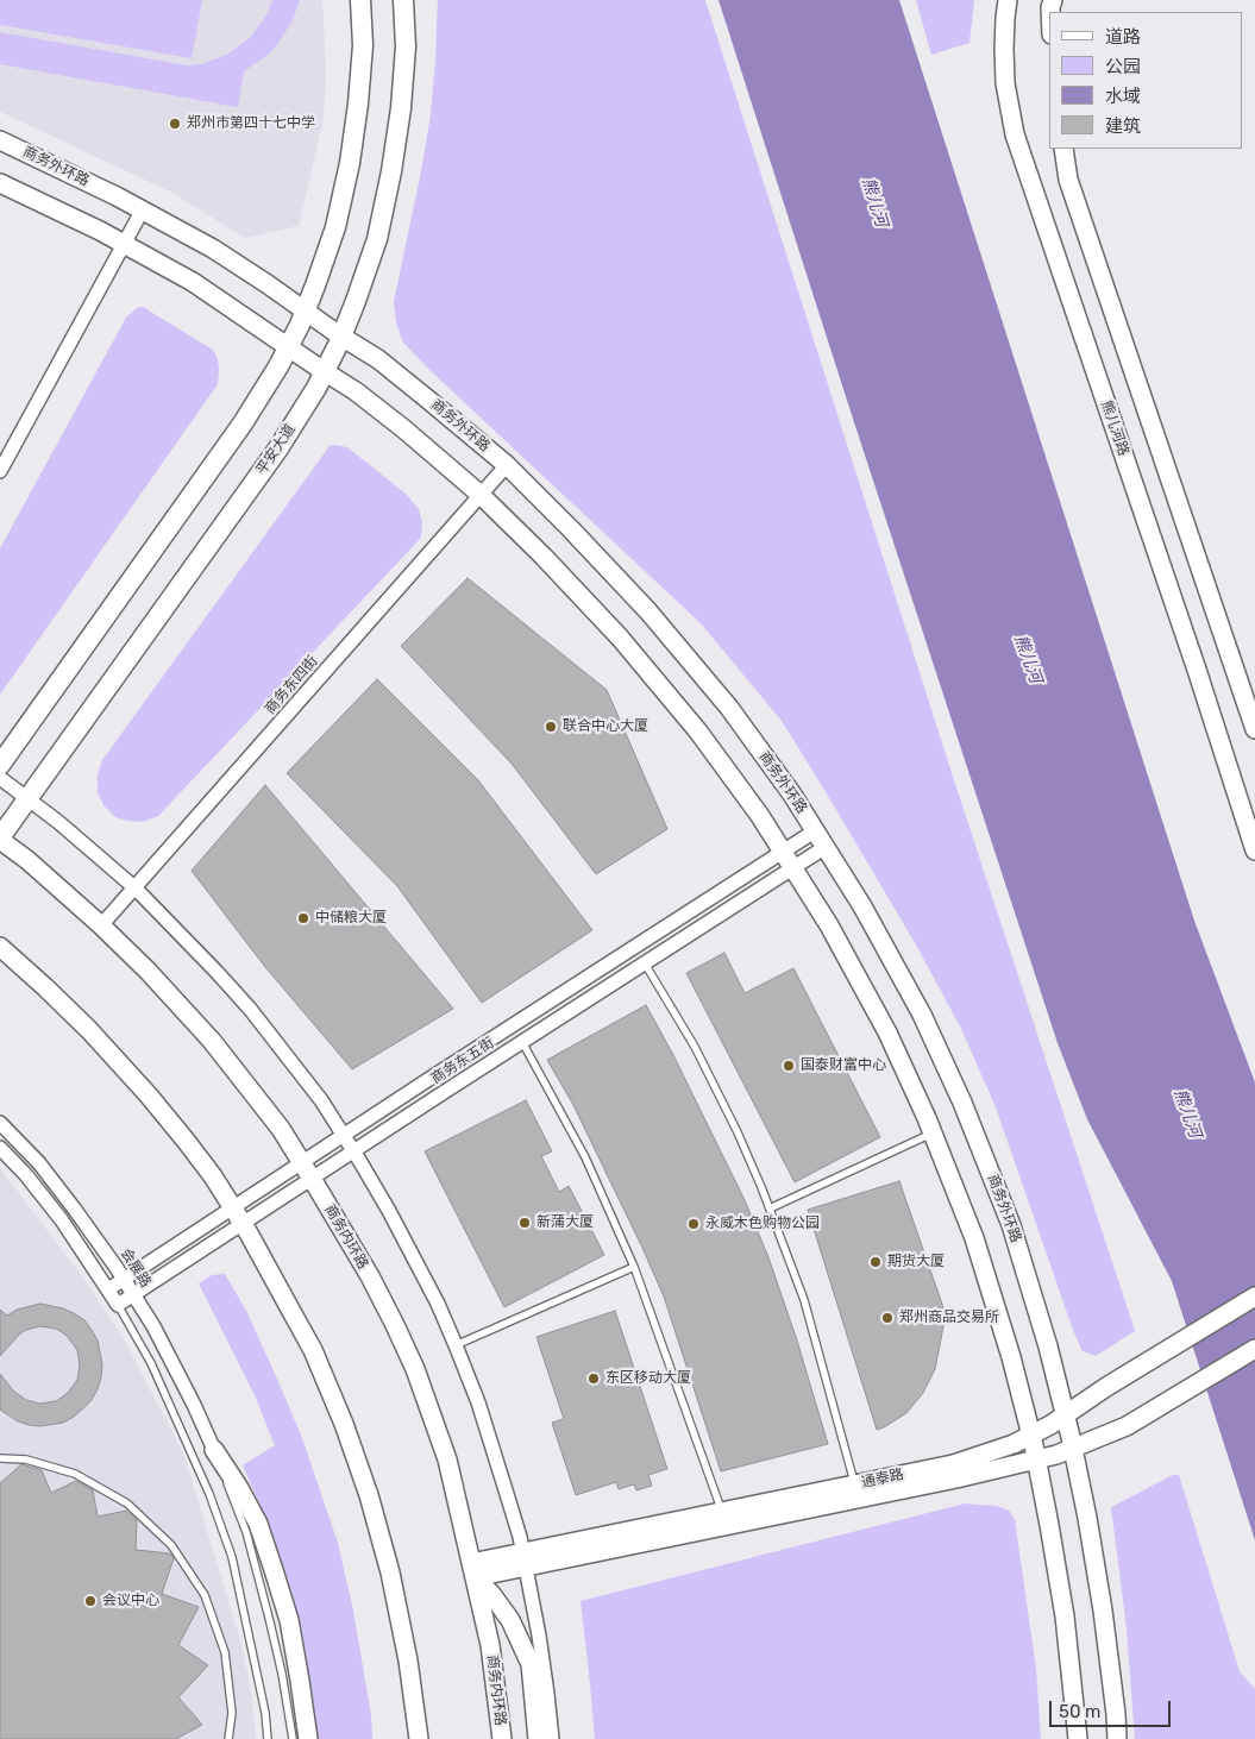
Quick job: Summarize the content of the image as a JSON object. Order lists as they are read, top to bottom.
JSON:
{
  "streets": {
    "main road": ["平安大道"],
    "street": [
      "商务外环路",
      "熊儿河路",
      "商务东四街",
      "商务东五街",
      "商务内环路",
      "会展路",
      "通泰路"
    ]
  },
  "crossings": [
    ["商务外环路", "平安大道"],
    ["商务外环路", "商务东四街"],
    ["商务外环路", "商务东五街"],
    ["商务外环路", "通泰路"],
    ["平安大道", "商务内环路"],
    ["商务东四街", "商务内环路"],
    ["商务东五街", "商务内环路"],
    ["商务东五街", "会展路"],
    ["商务内环路", "通泰路"]
  ],
  "water": ["熊儿河"],
  "places": [
    "郑州市第四十七中学",
    "联合中心大厦",
    "中储粮大厦",
    "国泰财富中心",
    "新蒲大厦",
    "永威木色购物公园",
    "期货大厦",
    "郑州商品交易所",
    "东区移动大厦",
    "会议中心"
  ],
  "legend": [
    "道路",
    "公园",
    "水域",
    "建筑"
  ],
  "scale_bar": "50 m"
}
